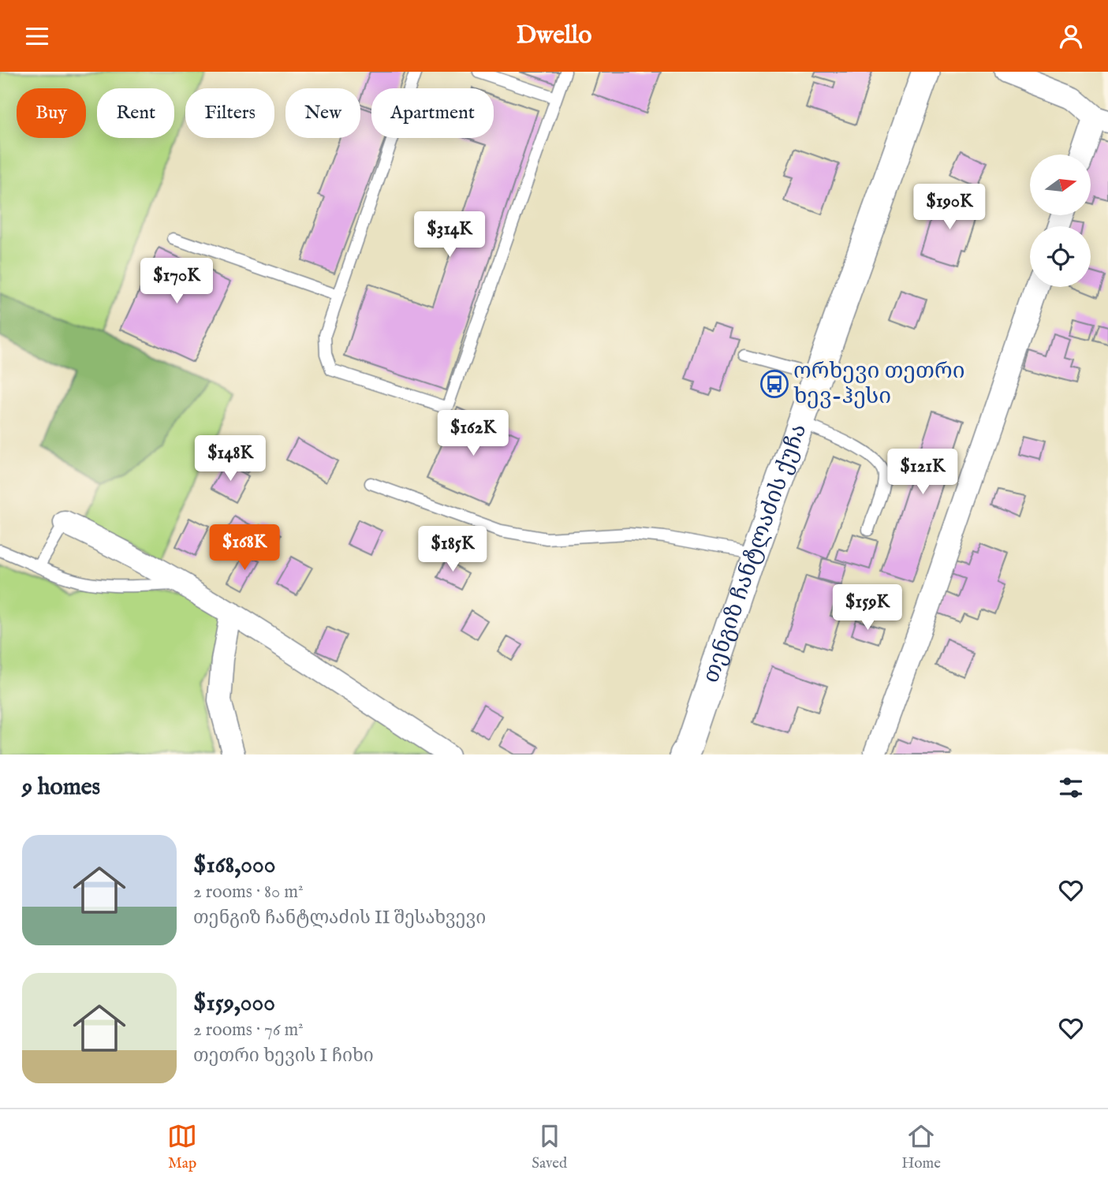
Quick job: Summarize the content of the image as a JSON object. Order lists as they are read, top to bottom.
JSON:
{
  "streets": {
    "street": ["თენგიზ ჩანტლაძის ქუჩა"]
  },
  "places": {
    "bus stop": ["ორხევი თეთრი ხევ-ჰესი"]
  },
  "north": "right",
  "page": {
    "header": "Dwello",
    "chip": [
      "Buy",
      "Rent",
      "Filters",
      "New",
      "Apartment"
    ],
    "price": [
      "$190K",
      "$314K",
      "$170K",
      "$162K",
      "$148K",
      "$121K",
      "$168K",
      "$185K",
      "$159K"
    ],
    "heading": "9 homes",
    "list": [
      {
        "name": "$168,000",
        "note": "2 rooms · 80 m² · თენგიზ ჩანტლაძის II შესახვევი"
      },
      {
        "name": "$159,000",
        "note": "2 rooms · 76 m² · თეთრი ხევის I ჩიხი"
      }
    ],
    "tabs": ["Map", "Saved", "Home"]
  }
}
